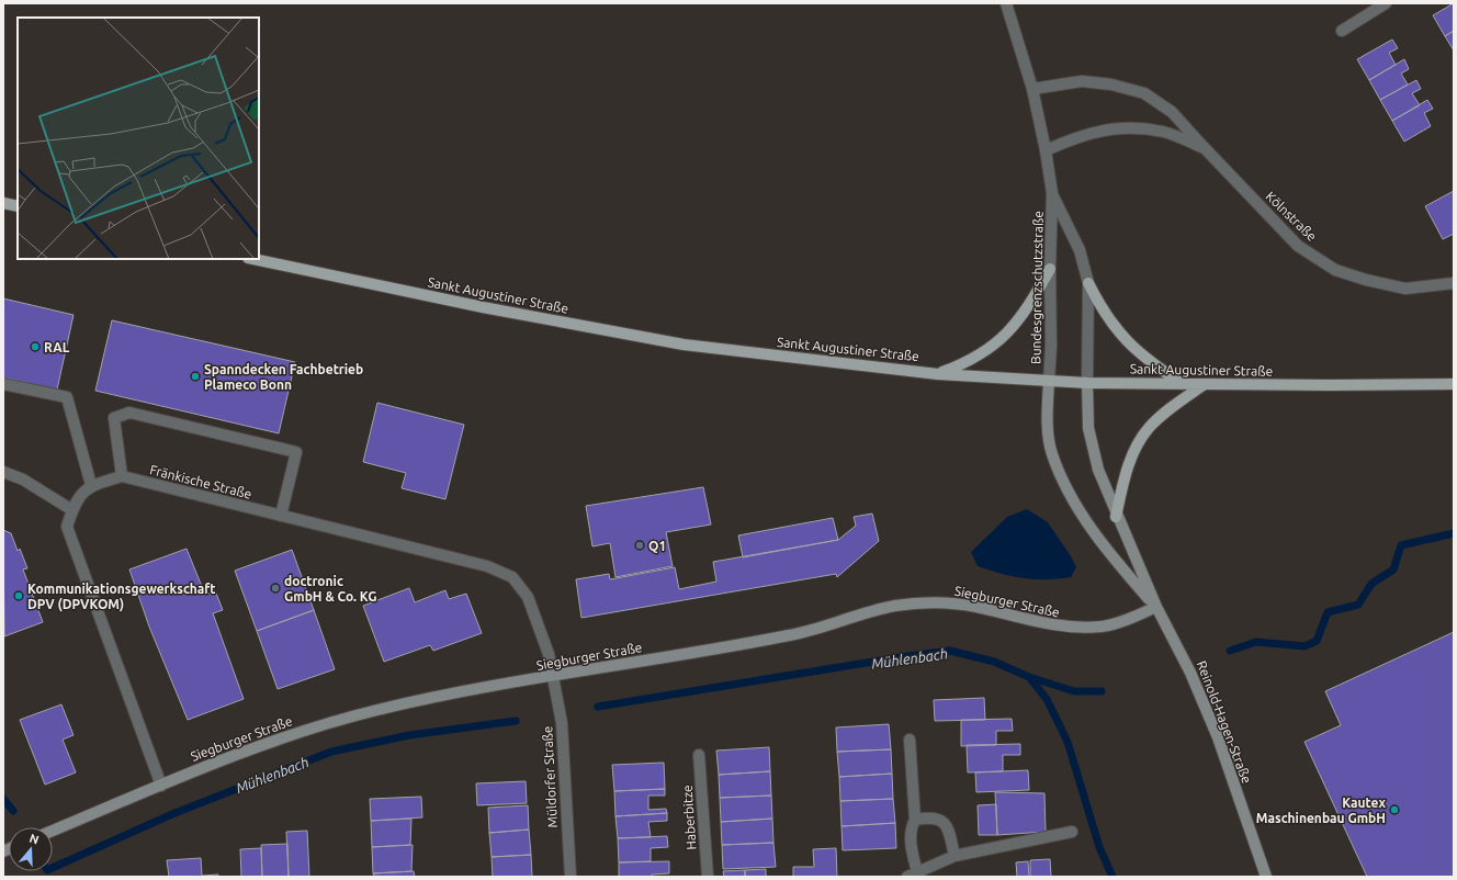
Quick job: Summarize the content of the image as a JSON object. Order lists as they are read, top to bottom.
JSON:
{
  "streets": {
    "main road": ["Sankt Augustiner Straße", "Siegburger Straße", "Reinold-Hagen-Straße"],
    "street": [
      "Kölnstraße",
      "Bundesgrenzschutzstraße",
      "Fränkische Straße",
      "Müldorfer Straße",
      "Haberbitze"
    ]
  },
  "crossings": [
    ["Kölnstraße", "Bundesgrenzschutzstraße"],
    ["Bundesgrenzschutzstraße", "Sankt Augustiner Straße"],
    ["Bundesgrenzschutzstraße", "Reinold-Hagen-Straße"],
    ["Sankt Augustiner Straße", "Reinold-Hagen-Straße"],
    ["Fränkische Straße", "Siegburger Straße"],
    ["Fränkische Straße", "Müldorfer Straße"],
    ["Siegburger Straße", "Reinold-Hagen-Straße"],
    ["Siegburger Straße", "Müldorfer Straße"]
  ],
  "water": ["Mühlenbach"],
  "places": [
    "RAL",
    "Spanndecken Fachbetrieb Plameco Bonn",
    "Q1",
    "doctronic GmbH & Co. KG",
    "Kommunikationsgewerkschaft DPV (DPVKOM)",
    "Kautex Maschinenbau GmbH"
  ],
  "north": "top"
}
